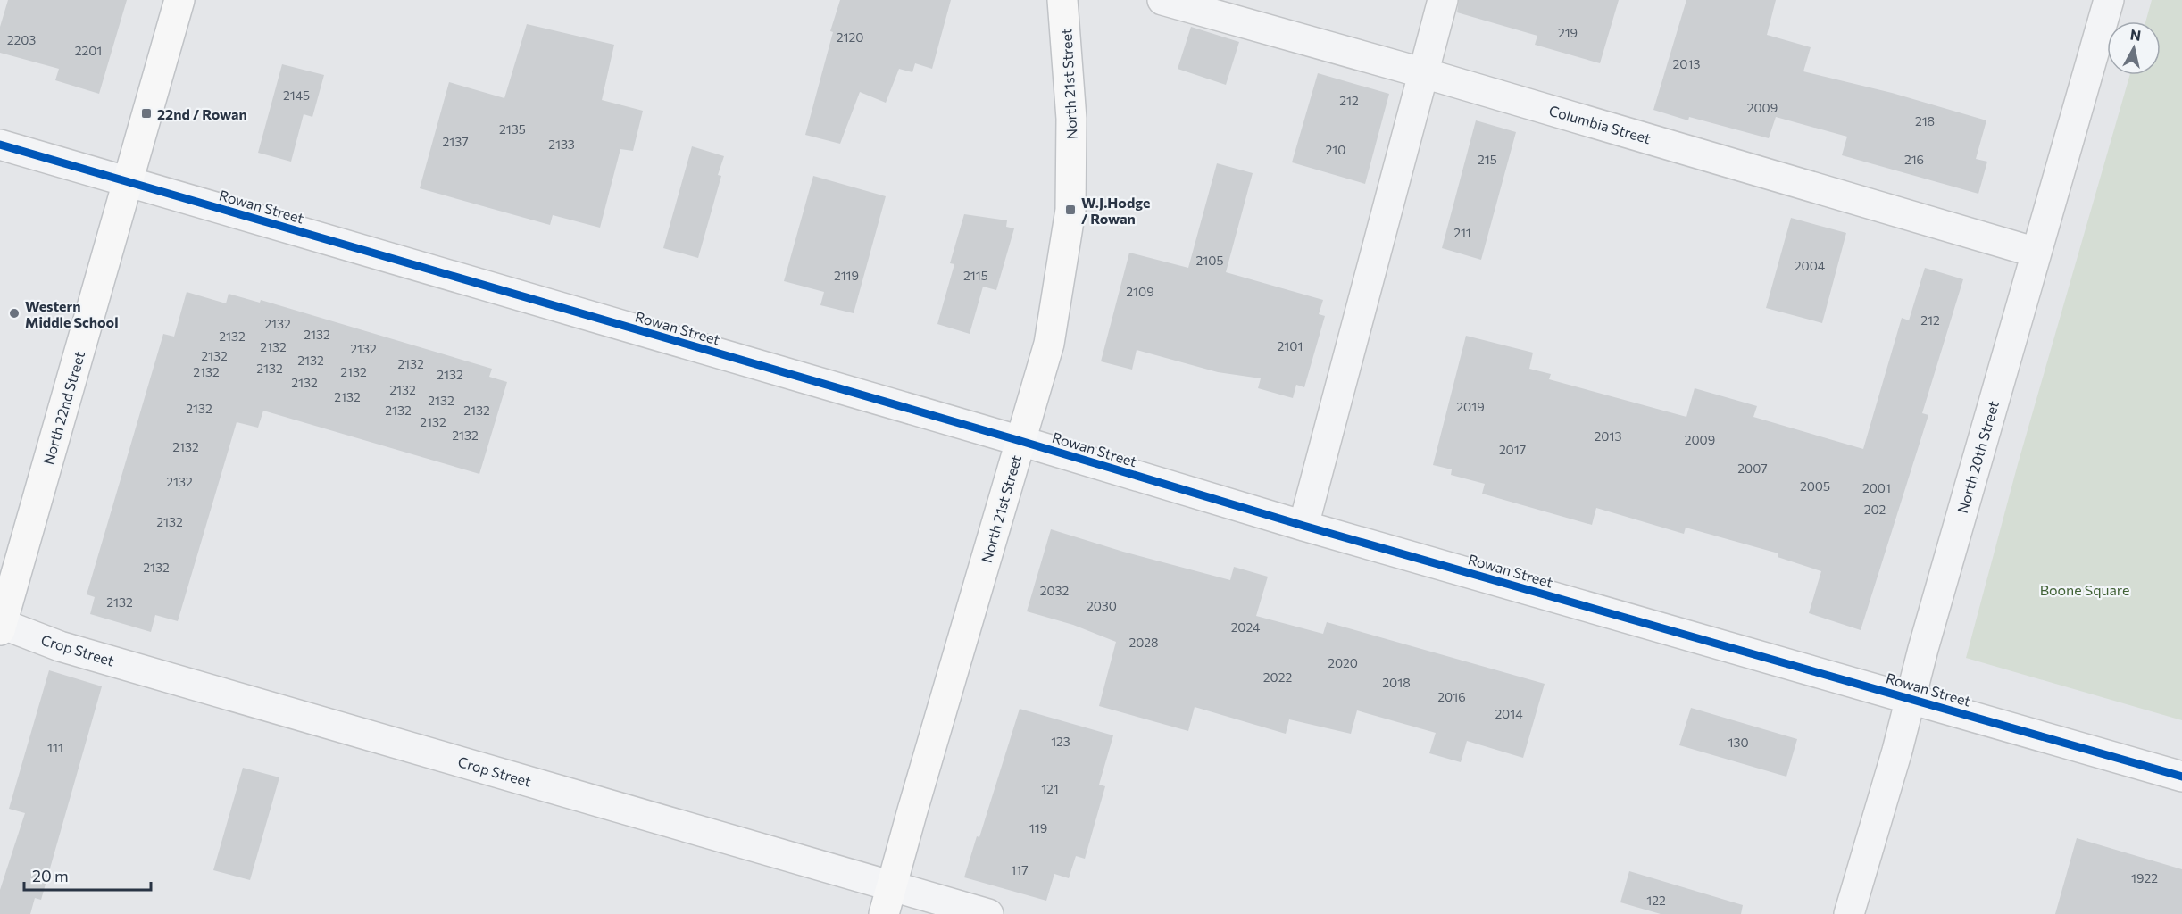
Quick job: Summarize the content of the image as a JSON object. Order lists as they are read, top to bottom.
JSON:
{
  "streets": {
    "main road": ["North 21st Street", "North 22nd Street"],
    "street": [
      "Columbia Street",
      "Rowan Street",
      "North 20th Street",
      "Crop Street"
    ]
  },
  "crossings": [
    ["North 21st Street", "Rowan Street"],
    ["North 21st Street", "Crop Street"],
    ["Columbia Street", "North 20th Street"],
    ["Rowan Street", "North 22nd Street"],
    ["Rowan Street", "North 20th Street"],
    ["North 22nd Street", "Crop Street"]
  ],
  "parks": ["Boone Square"],
  "places": {
    "transit": ["22nd / Rowan", "W.J.Hodge / Rowan"],
    "other": ["Western Middle School"]
  },
  "house_numbers": [
    "219",
    "2120",
    "2203",
    "2201",
    "2013",
    "2145",
    "212",
    "2009",
    "218",
    "2135",
    "2137",
    "2133",
    "210",
    "215",
    "216",
    "211",
    "2105",
    "2004",
    "2119",
    "2115",
    "2109",
    "212",
    "2132",
    "2132",
    "2132",
    "2101",
    "2132",
    "2132",
    "2132",
    "2132",
    "2132",
    "2132",
    "2132",
    "2132",
    "2132",
    "2132",
    "2132",
    "2132",
    "2132",
    "2019",
    "2132",
    "2132",
    "2132",
    "2132",
    "2132",
    "2013",
    "2009",
    "2132",
    "2017",
    "2007",
    "2132",
    "2005",
    "2001",
    "202",
    "2132",
    "2132",
    "2032",
    "2132",
    "2030",
    "2024",
    "2028",
    "2020",
    "2022",
    "2018",
    "2016",
    "2014",
    "123",
    "130",
    "111",
    "121",
    "119",
    "117",
    "1922",
    "122"
  ],
  "scale_bar": "20 m",
  "north": "top"
}
